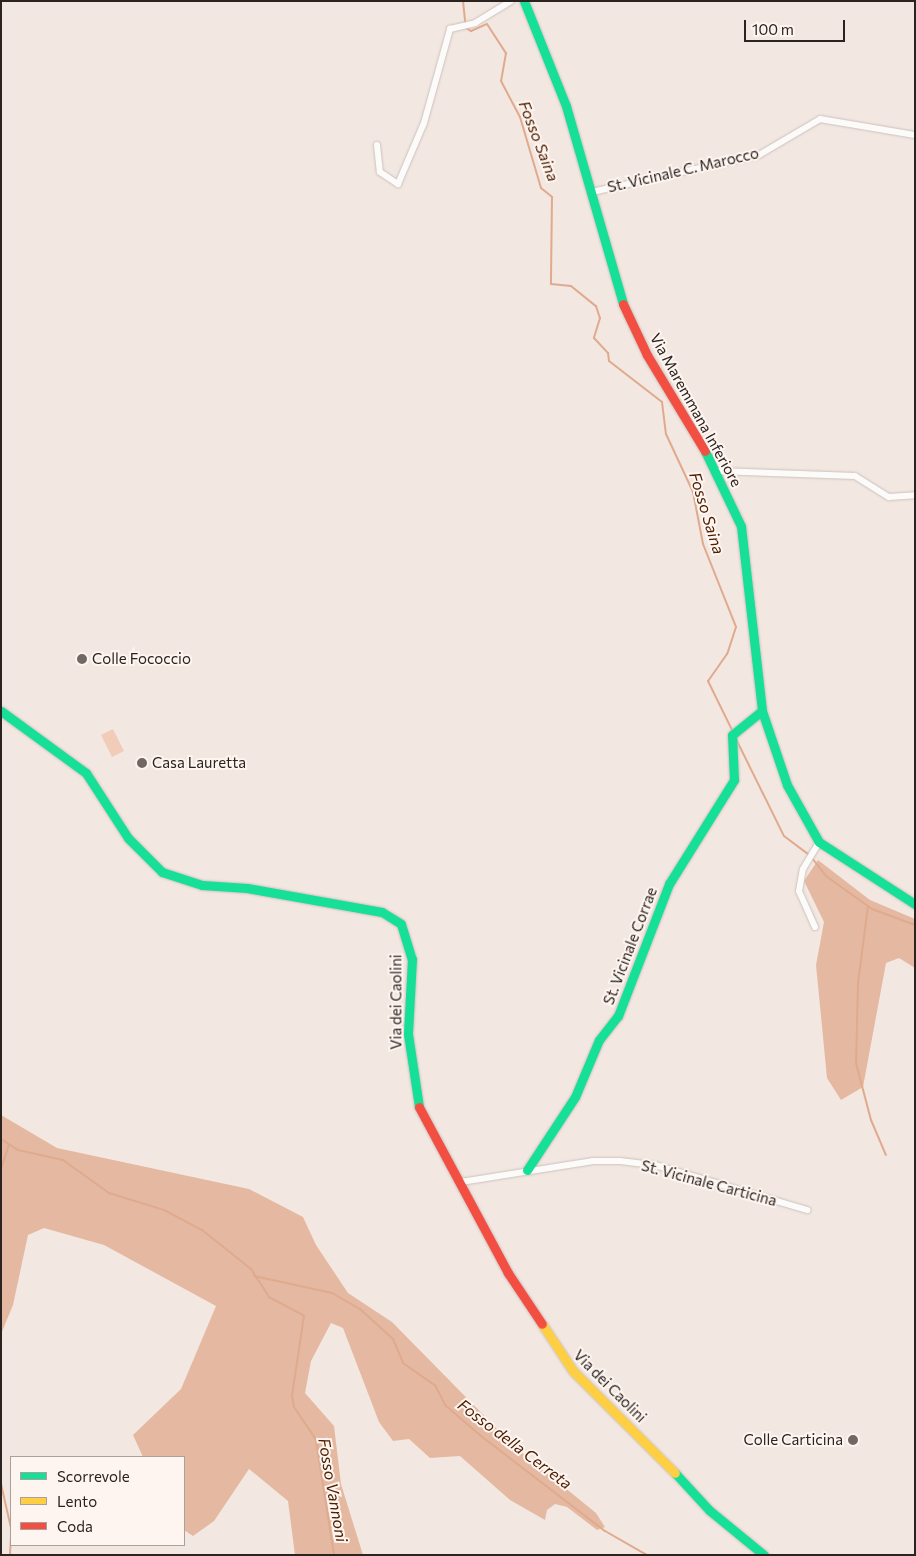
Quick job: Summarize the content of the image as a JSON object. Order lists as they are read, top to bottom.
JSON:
{
  "streets": {
    "street": [
      "St. Vicinale C. Marocco",
      "Via Maremmana Inferiore",
      "St. Vicinale Corrae",
      "Via dei Caolini",
      "St. Vicinale Carticina"
    ]
  },
  "crossings": [
    ["St. Vicinale C. Marocco", "Via Maremmana Inferiore"],
    ["Via Maremmana Inferiore", "St. Vicinale Corrae"],
    ["St. Vicinale Corrae", "St. Vicinale Carticina"],
    ["Via dei Caolini", "St. Vicinale Carticina"]
  ],
  "water": ["Fosso Saina", "Fosso della Cerreta", "Fosso Vannoni"],
  "places": ["Colle Fococcio", "Casa Lauretta", "Colle Carticina"],
  "legend": ["Scorrevole", "Lento", "Coda"],
  "scale_bar": "100 m"
}
